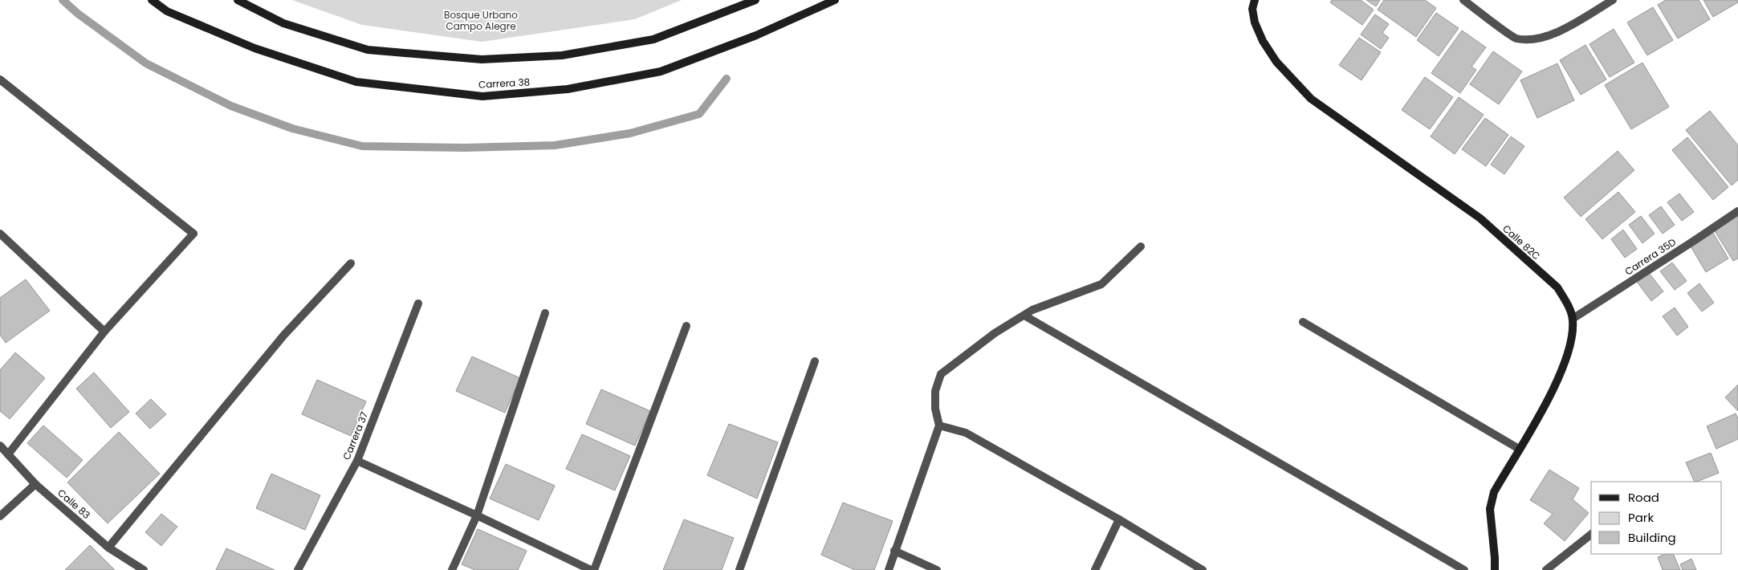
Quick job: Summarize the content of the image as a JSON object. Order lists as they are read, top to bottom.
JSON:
{
  "streets": {
    "main road": ["Carrera 38", "Calle 82C"],
    "street": ["Carrera 35D", "Carrera 37", "Calle 83"]
  },
  "crossings": [
    ["Calle 82C", "Carrera 35D"]
  ],
  "parks": ["Bosque Urbano Campo Alegre"],
  "legend": ["Road", "Park", "Building"]
}
